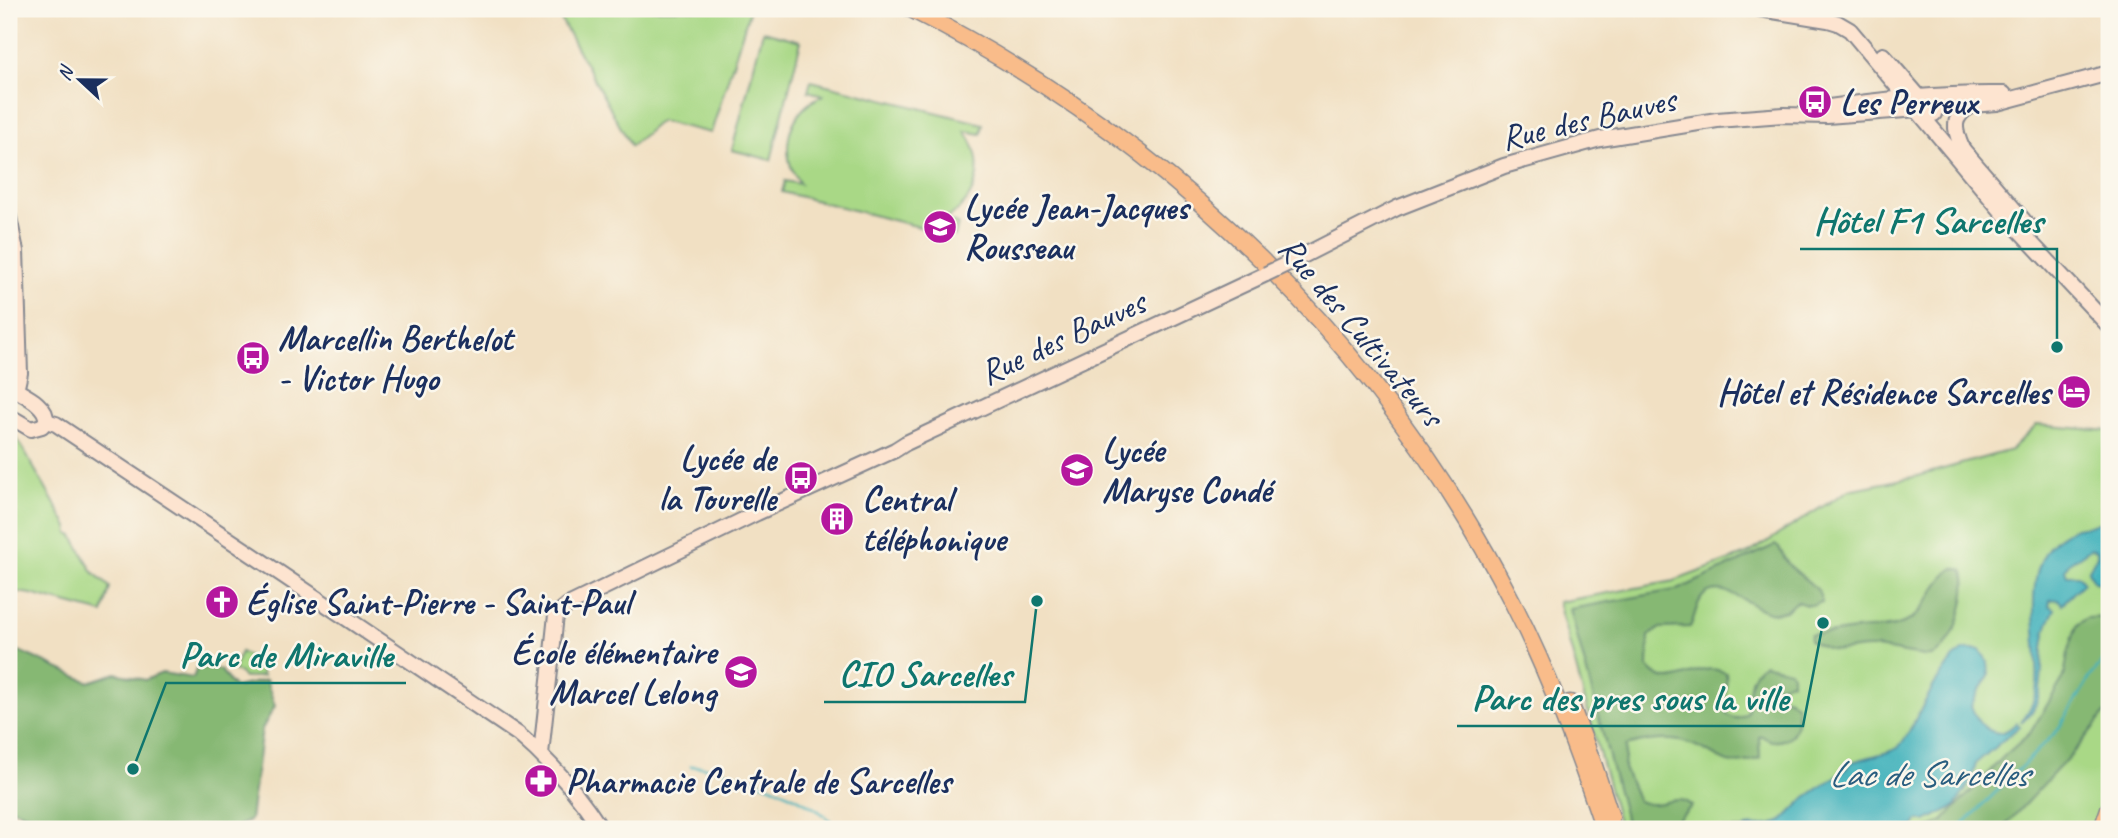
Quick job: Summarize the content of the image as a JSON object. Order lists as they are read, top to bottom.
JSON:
{
  "streets": {
    "main road": ["Rue des Cultivateurs"],
    "street": ["Rue des Bauves"]
  },
  "water": ["Lac de Sarcelles"],
  "places": {
    "bus stop": ["Les Perreux", "Marcellin Berthelot - Victor Hugo", "Lycée de la Tourelle"],
    "school or university": ["Lycée Jean-Jacques Rousseau", "Lycée Maryse Condé", "École élémentaire Marcel Lelong"],
    "other": [
      "Hôtel F1 Sarcelles",
      "CIO Sarcelles",
      "Parc des pres sous la ville",
      "Parc de Miraville"
    ],
    "hotel": ["Hôtel et Résidence Sarcelles"],
    "building": ["Central téléphonique"],
    "church": ["Église Saint-Pierre - Saint-Paul"],
    "pharmacy": ["Pharmacie Centrale de Sarcelles"]
  },
  "north": "left"
}
